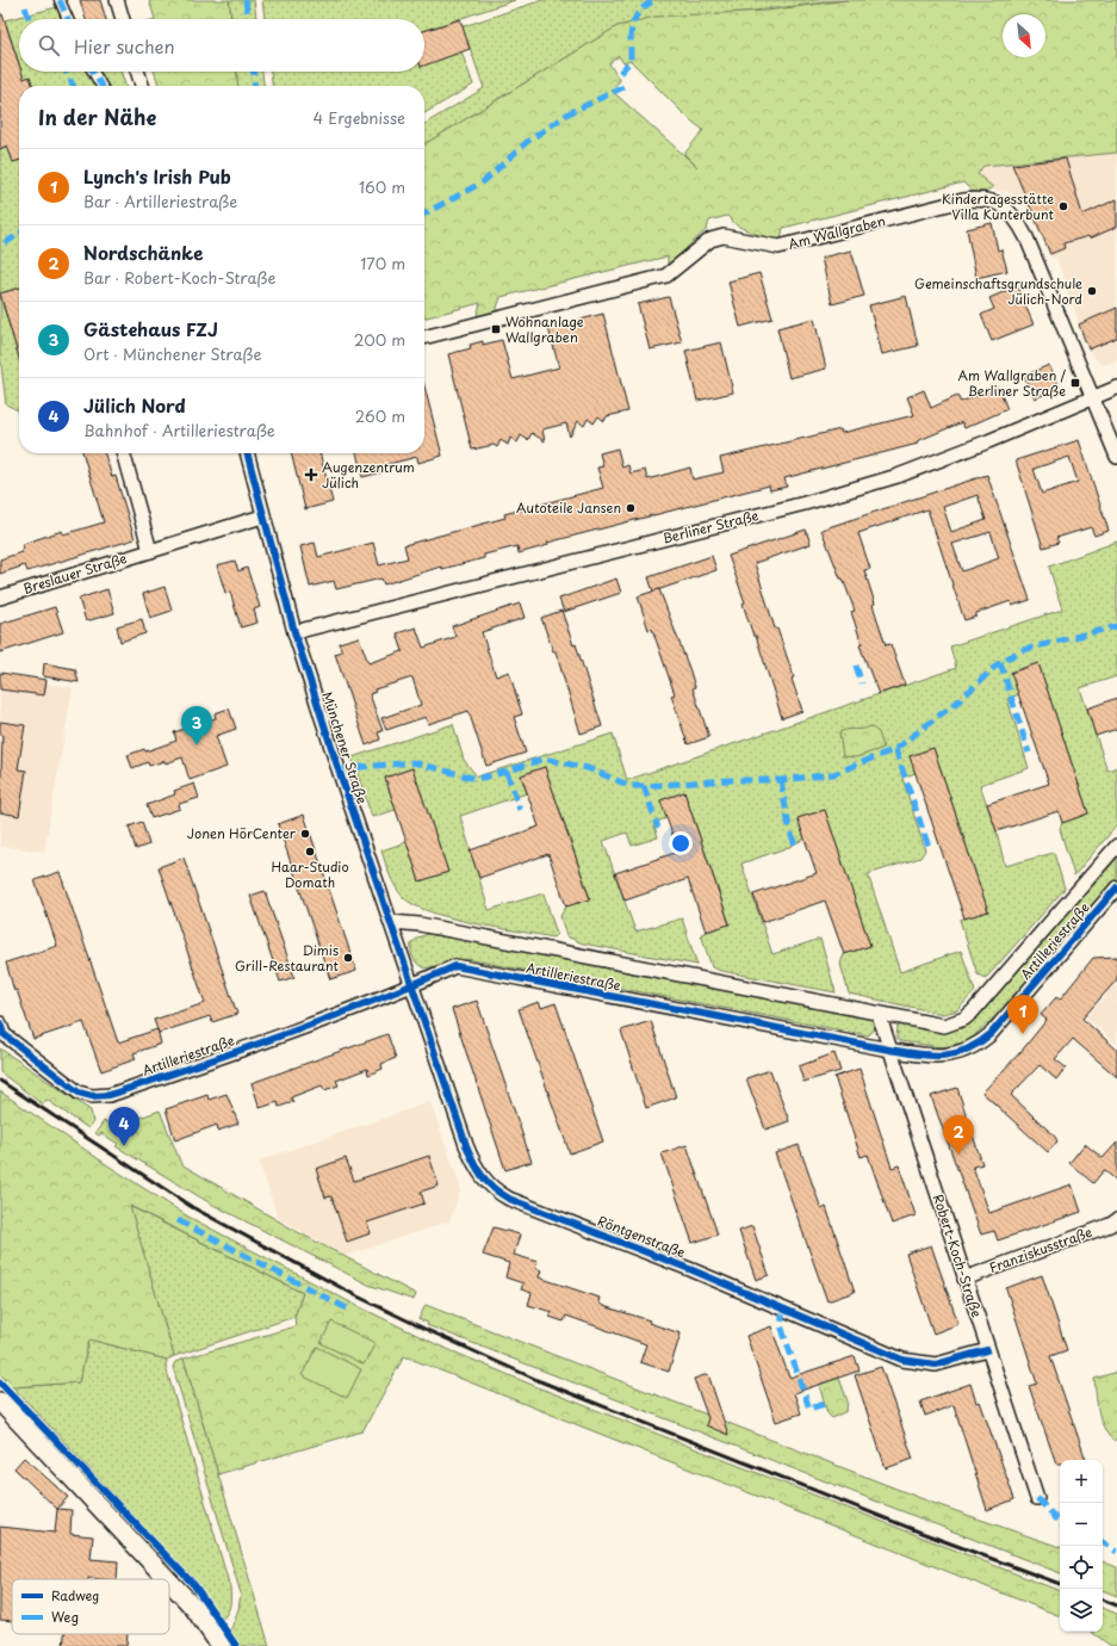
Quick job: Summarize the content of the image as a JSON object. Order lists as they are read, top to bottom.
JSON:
{
  "streets": {
    "street": [
      "Am Wallgraben",
      "Berliner Straße",
      "Breslauer Straße",
      "Münchener Straße",
      "Artilleriestraße",
      "Röntgenstraße",
      "Franziskusstraße",
      "Robert-Koch-Straße"
    ]
  },
  "crossings": [
    ["Am Wallgraben", "Berliner Straße"],
    ["Berliner Straße", "Münchener Straße"],
    ["Breslauer Straße", "Münchener Straße"],
    ["Münchener Straße", "Artilleriestraße"],
    ["Münchener Straße", "Röntgenstraße"],
    ["Artilleriestraße", "Röntgenstraße"],
    ["Artilleriestraße", "Robert-Koch-Straße"],
    ["Röntgenstraße", "Robert-Koch-Straße"],
    ["Franziskusstraße", "Robert-Koch-Straße"]
  ],
  "places": {
    "other": [
      "Kindertagesstätte Villa Kunterbunt",
      "Gemeinschaftsgrundschule Jülich-Nord",
      "Autoteile Jansen",
      "Jonen HörCenter",
      "Haar-Studio Domath",
      "Dimis Grill-Restaurant"
    ],
    "transit": ["Wohnanlage Wallgraben", "Am Wallgraben / Berliner Straße"],
    "health": ["Augenzentrum Jülich"]
  },
  "legend": ["Radweg", "Weg"],
  "north": "bottom right",
  "page": {
    "search": "Hier suchen",
    "heading": ["In der Nähe", "4 Ergebnisse"],
    "list": [
      {
        "mark": "1",
        "name": "Lynch's Irish Pub",
        "note": "Bar · Artilleriestraße",
        "value": "160 m"
      },
      {
        "mark": "2",
        "name": "Nordschänke",
        "note": "Bar · Robert-Koch-Straße",
        "value": "170 m"
      },
      {
        "mark": "3",
        "name": "Gästehaus FZJ",
        "note": "Ort · Münchener Straße",
        "value": "200 m"
      },
      {
        "mark": "4",
        "name": "Jülich Nord",
        "note": "Bahnhof · Artilleriestraße",
        "value": "260 m"
      }
    ],
    "pins": [
      "3",
      "1",
      "4",
      "2"
    ],
    "map_buttons": ["+", "−"]
  }
}
